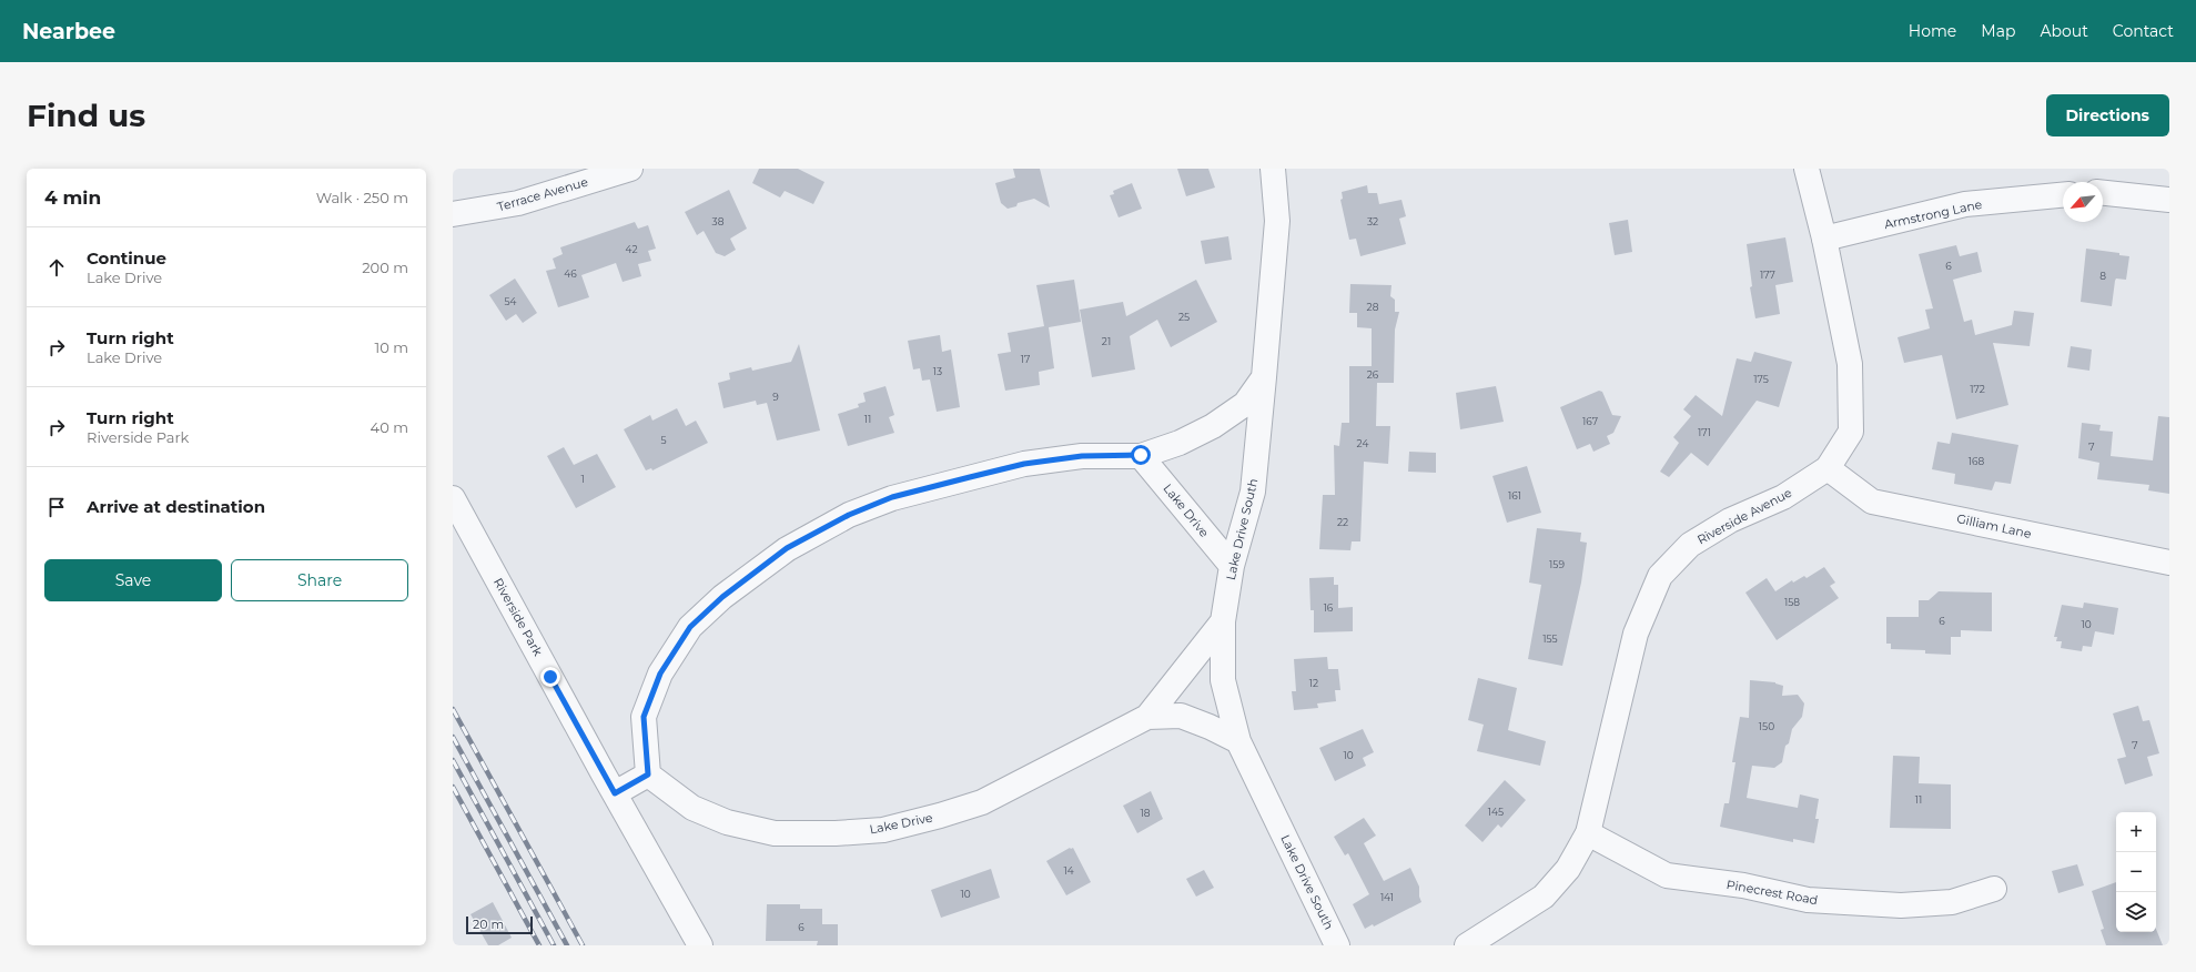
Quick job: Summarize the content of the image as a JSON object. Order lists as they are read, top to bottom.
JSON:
{
  "streets": {
    "street": [
      "Terrace Avenue",
      "Armstrong Lane",
      "Lake Drive",
      "Riverside Avenue",
      "Gilliam Lane",
      "Lake Drive South",
      "Riverside Park",
      "Pinecrest Road"
    ]
  },
  "crossings": [
    ["Armstrong Lane", "Riverside Avenue"],
    ["Lake Drive", "Lake Drive South"],
    ["Riverside Avenue", "Gilliam Lane"],
    ["Riverside Avenue", "Pinecrest Road"]
  ],
  "house_numbers": [
    "38",
    "32",
    "42",
    "6",
    "46",
    "177",
    "8",
    "54",
    "28",
    "25",
    "21",
    "17",
    "13",
    "26",
    "175",
    "172",
    "9",
    "11",
    "167",
    "171",
    "5",
    "24",
    "7",
    "168",
    "1",
    "161",
    "22",
    "159",
    "158",
    "16",
    "6",
    "10",
    "155",
    "12",
    "150",
    "7",
    "10",
    "11",
    "145",
    "18",
    "14",
    "10",
    "141",
    "6"
  ],
  "scale_bar": "20 m",
  "north": "bottom left",
  "page": {
    "header": "Nearbee",
    "nav": [
      "Home",
      "Map",
      "About",
      "Contact"
    ],
    "buttons": [
      "Directions",
      ["Save", "Share"]
    ],
    "title": "Find us",
    "heading": ["4 min", "Walk · 250 m"],
    "list": [
      ["Continue", "Lake Drive", "200 m"],
      ["Turn right", "Lake Drive", "10 m"],
      ["Turn right", "Riverside Park", "40 m"],
      "Arrive at destination"
    ],
    "map_buttons": ["+", "−"],
    "scale": "20 m"
  }
}
